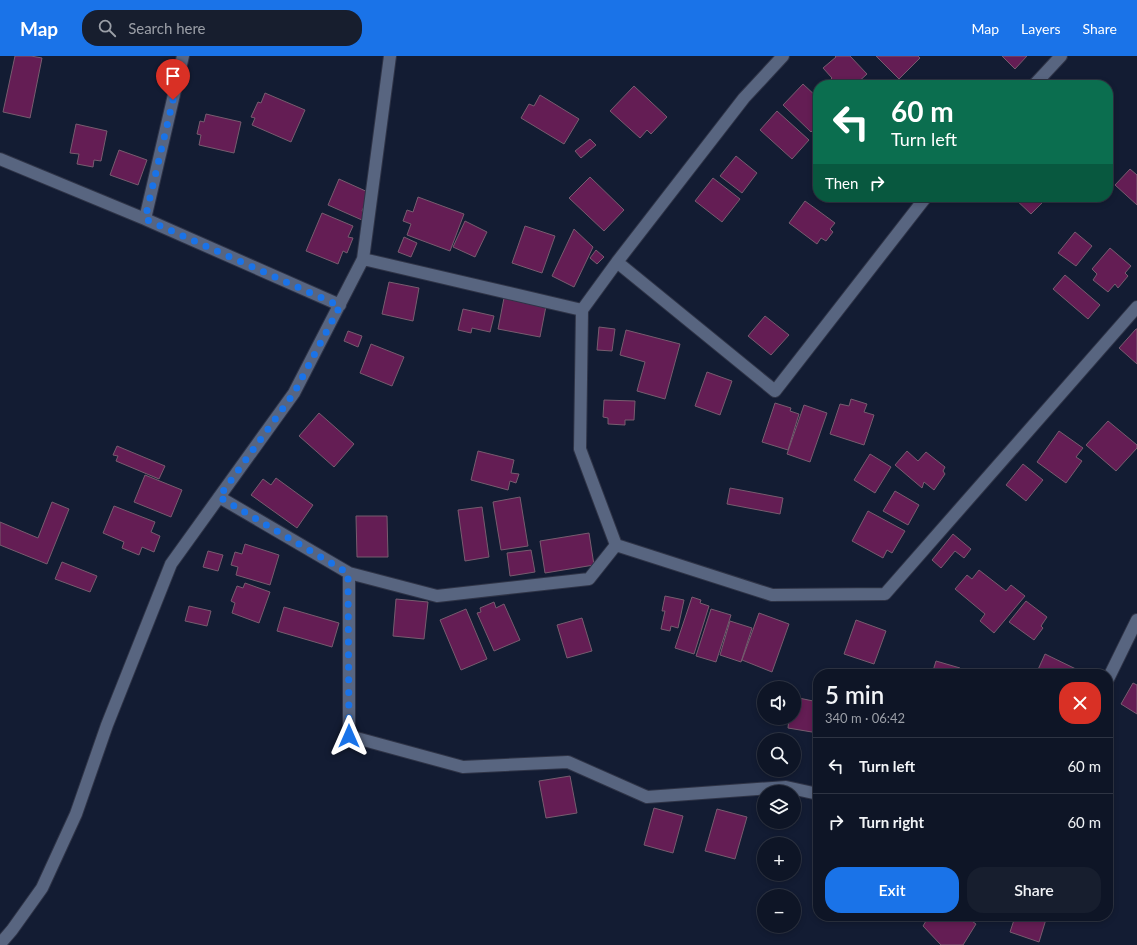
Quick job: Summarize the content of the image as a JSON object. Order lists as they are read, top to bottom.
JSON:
{
  "page": {
    "header": "Map",
    "search": "Search here",
    "nav": ["Map", "Layers", "Share"],
    "turn": ["60 m", "Turn left"],
    "then": "Then",
    "heading": ["5 min", "340 m · 06:42"],
    "map_buttons": ["+", "−"],
    "list": [
      {
        "name": "Turn left",
        "value": "60 m"
      },
      {
        "name": "Turn right",
        "value": "60 m"
      }
    ],
    "buttons": ["Exit", "Share"]
  }
}
